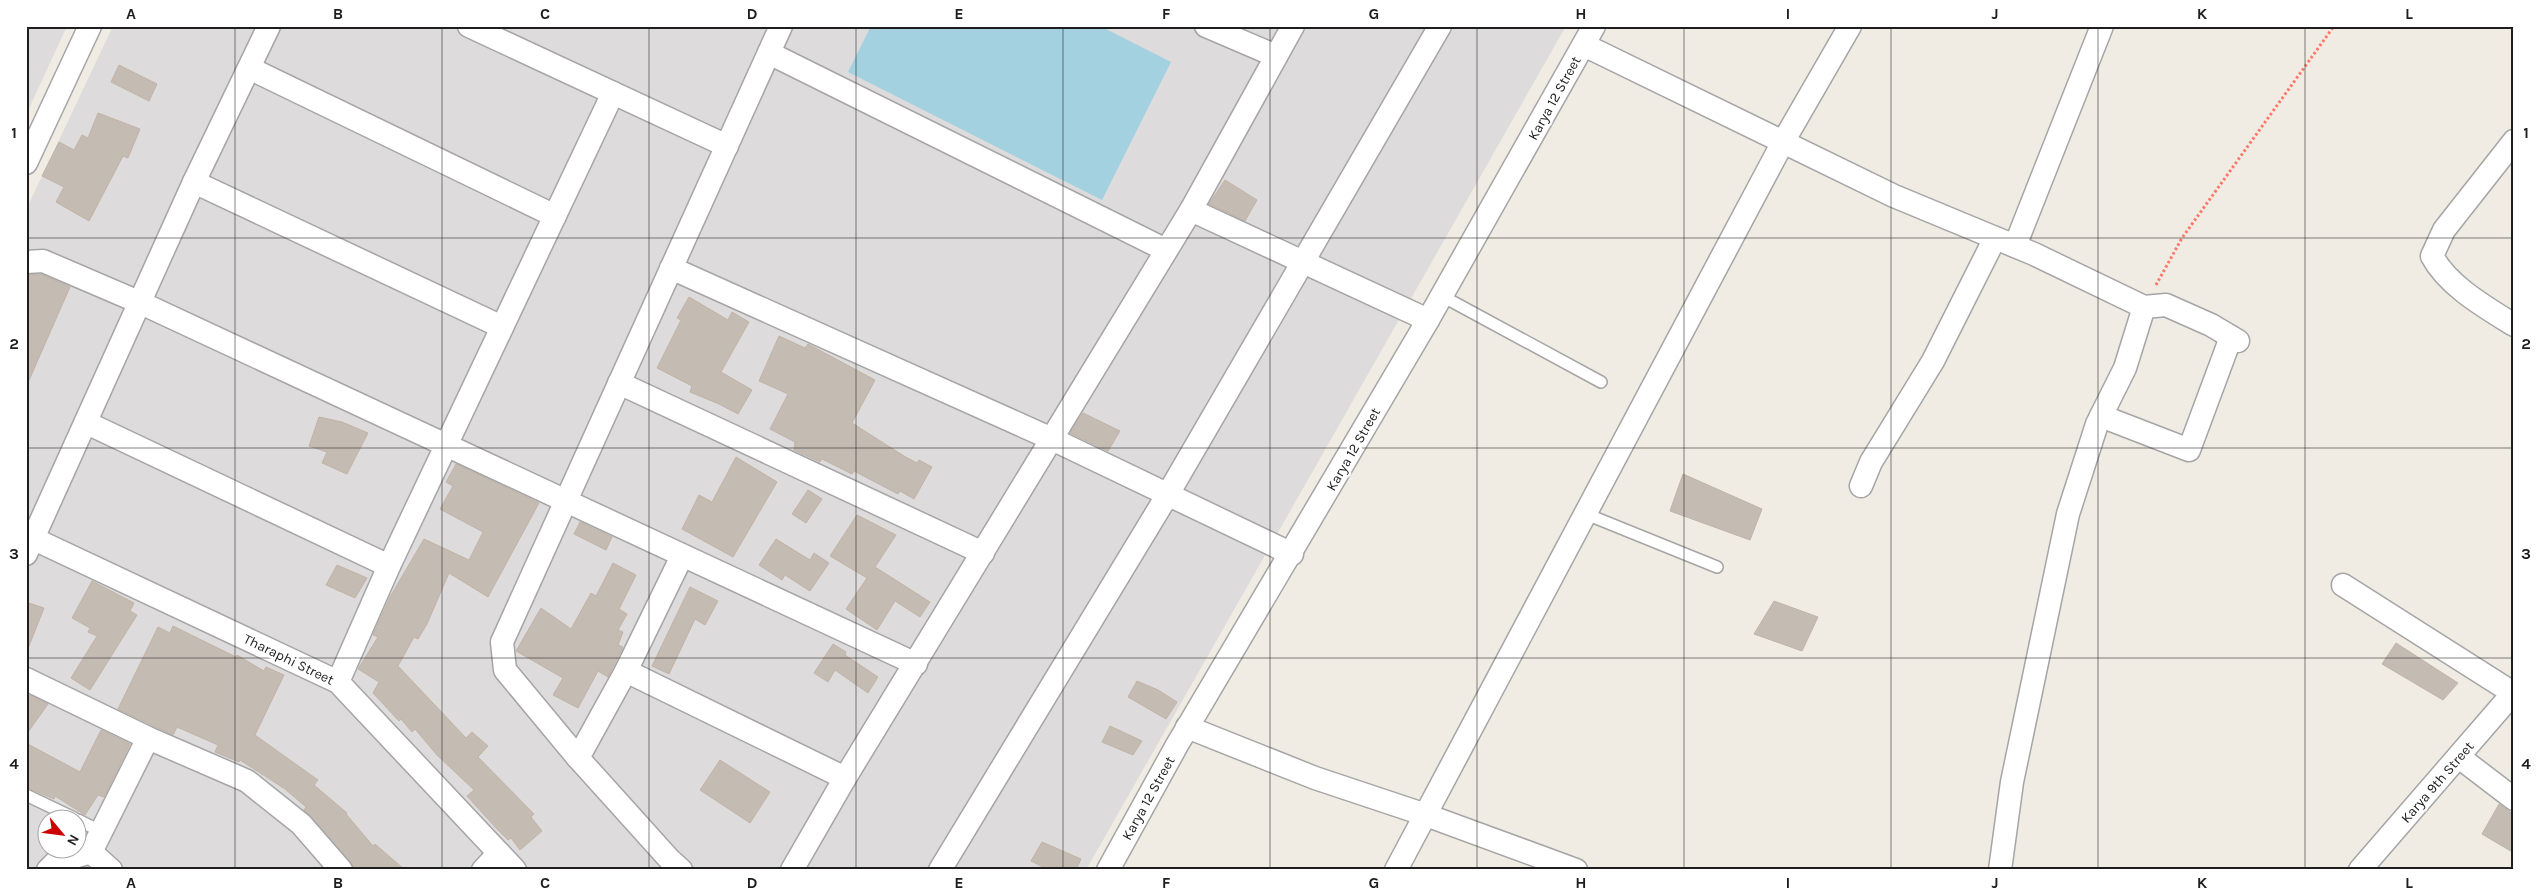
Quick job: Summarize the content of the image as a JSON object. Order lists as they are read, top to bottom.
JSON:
{
  "streets": {
    "street": ["Karya 12 Street", "Tharaphi Street", "Karya 9th Street"]
  },
  "north": "bottom right",
  "grid": {
    "columns": [
      "A",
      "B",
      "C",
      "D",
      "E",
      "F",
      "G",
      "H",
      "I",
      "J",
      "K",
      "L"
    ],
    "rows": [
      "1",
      "2",
      "3",
      "4"
    ]
  }
}
